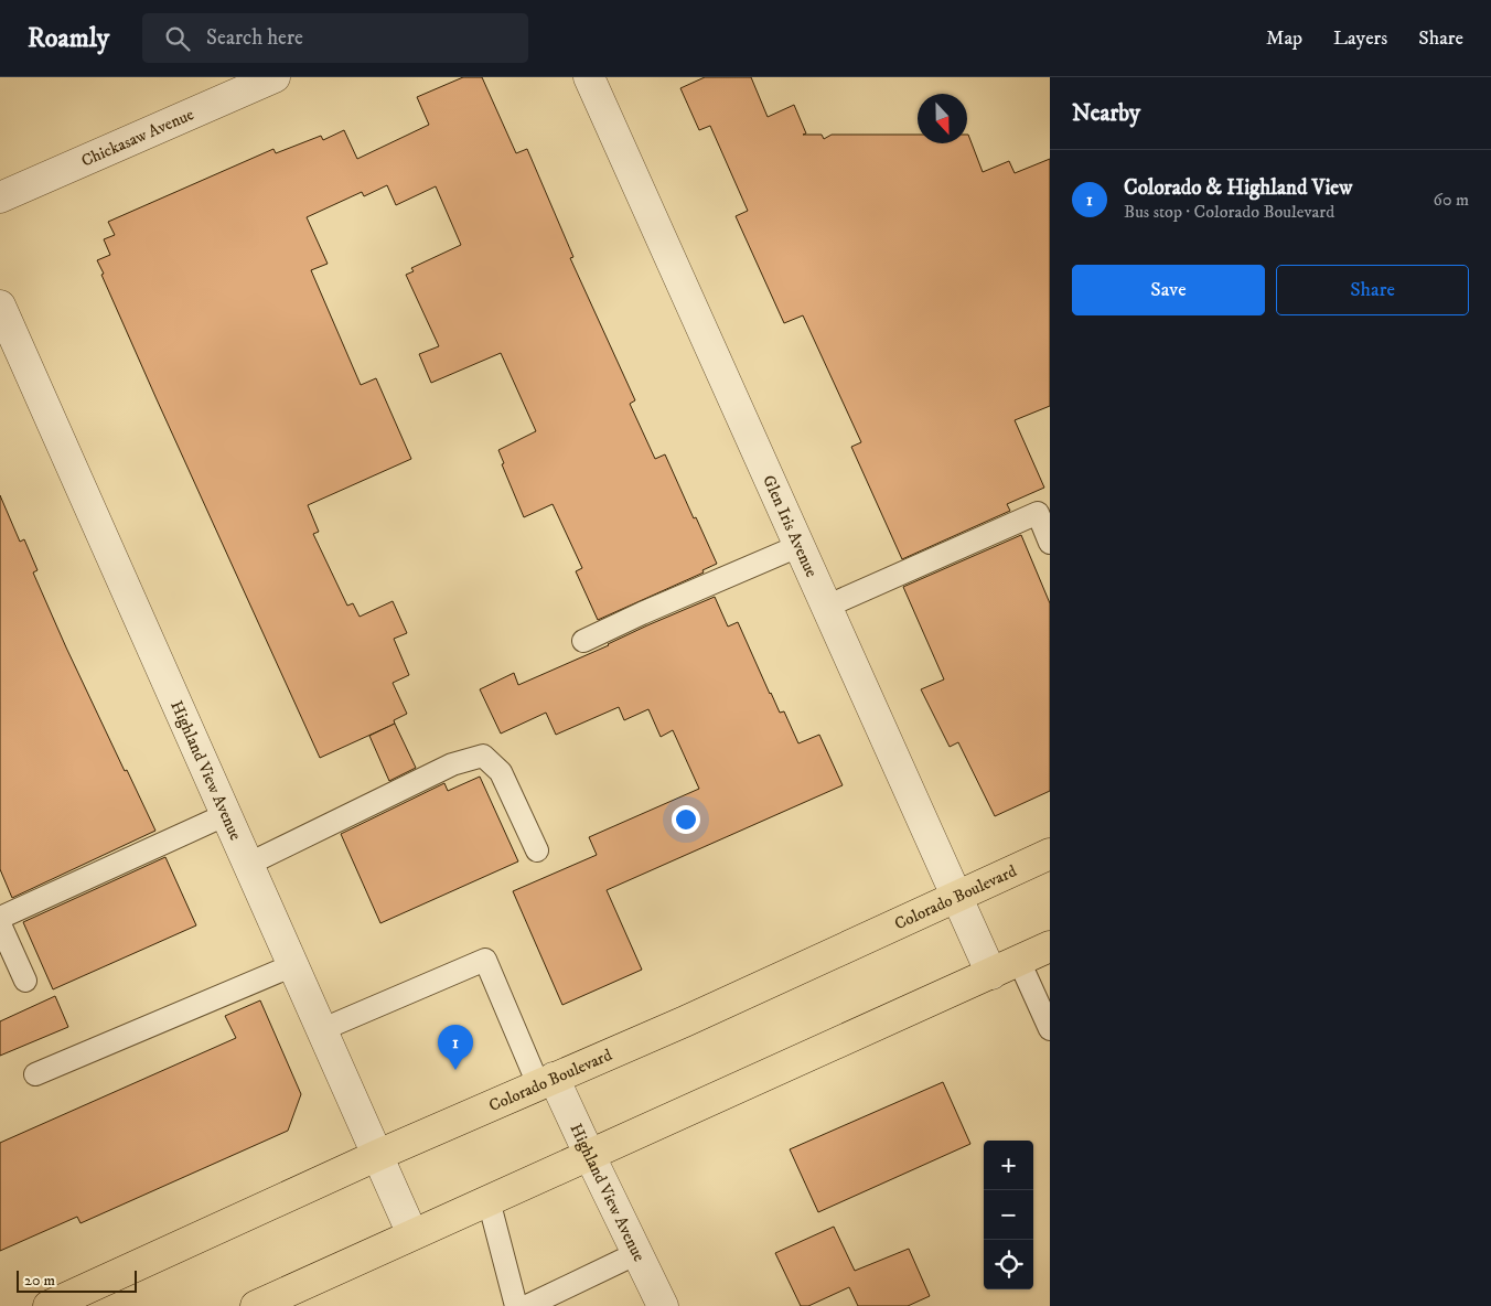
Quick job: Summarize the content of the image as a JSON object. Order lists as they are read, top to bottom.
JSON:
{
  "streets": {
    "main road": ["Colorado Boulevard"],
    "street": ["Chickasaw Avenue", "Glen Iris Avenue", "Highland View Avenue"]
  },
  "crossings": [
    ["Glen Iris Avenue", "Colorado Boulevard"],
    ["Highland View Avenue", "Colorado Boulevard"]
  ],
  "scale_bar": "20 m",
  "north": "bottom",
  "page": {
    "header": "Roamly",
    "search": "Search here",
    "nav": ["Map", "Layers", "Share"],
    "heading": "Nearby",
    "list": [
      {
        "mark": "1",
        "name": "Colorado & Highland View",
        "note": "Bus stop · Colorado Boulevard",
        "value": "60 m"
      }
    ],
    "buttons": ["Save", "Share"],
    "pins": "1",
    "map_buttons": ["+", "−"],
    "scale": "20 m"
  }
}
